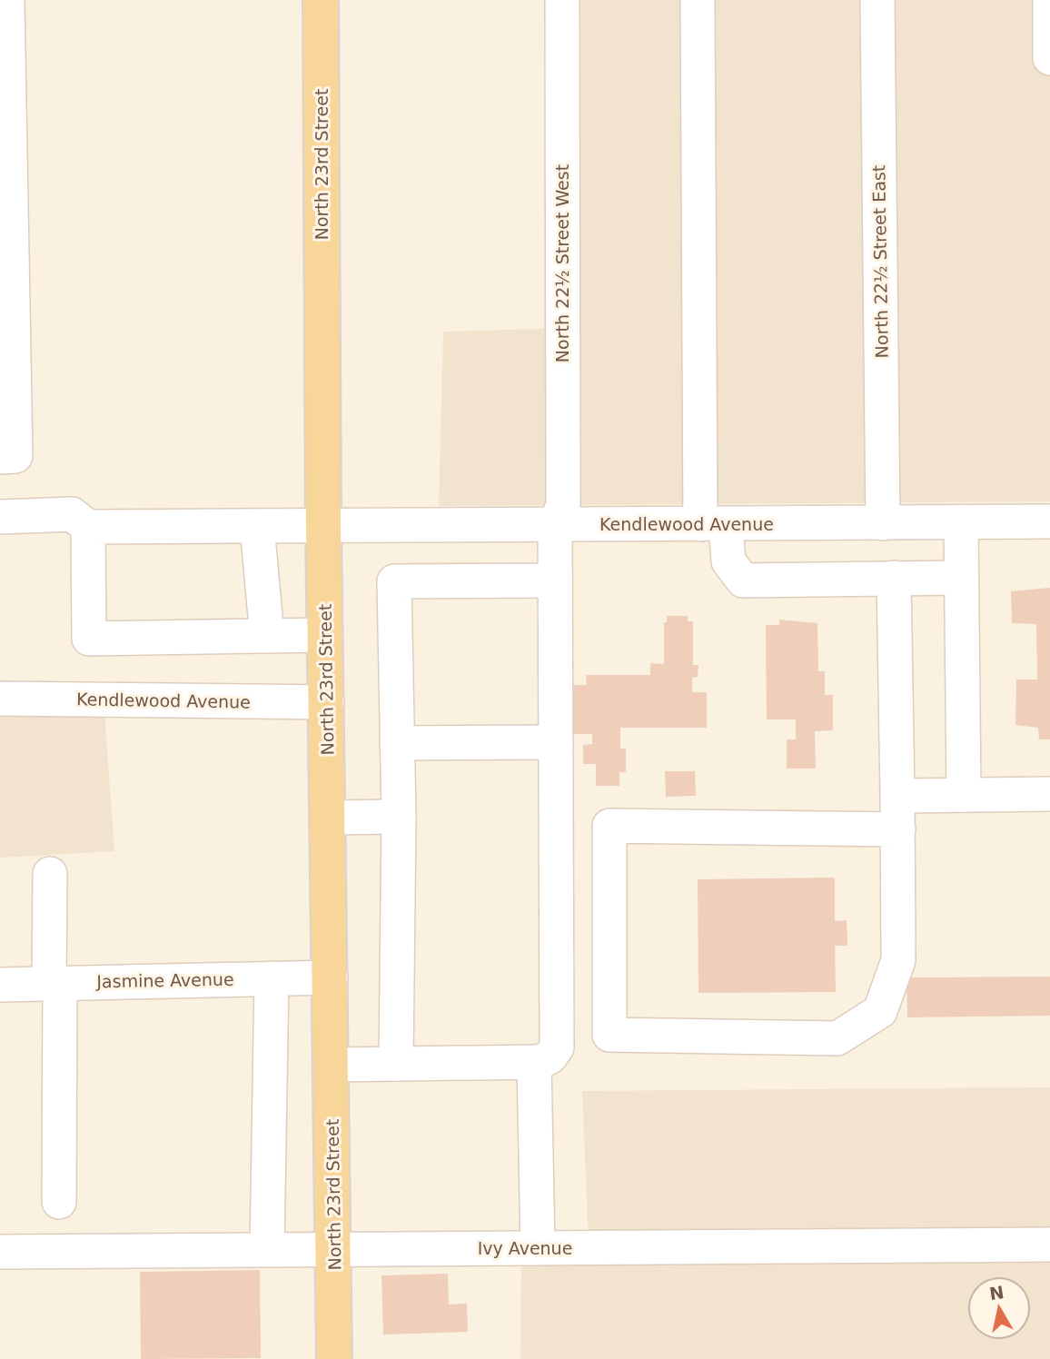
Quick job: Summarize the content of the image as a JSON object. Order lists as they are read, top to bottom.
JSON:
{
  "streets": {
    "main road": ["North 23rd Street"],
    "street": [
      "North 22½ Street East",
      "North 22½ Street West",
      "Kendlewood Avenue",
      "Jasmine Avenue",
      "Ivy Avenue"
    ]
  },
  "crossings": [
    ["North 23rd Street", "Kendlewood Avenue"],
    ["North 23rd Street", "Jasmine Avenue"],
    ["North 23rd Street", "Ivy Avenue"],
    ["North 22½ Street East", "Kendlewood Avenue"],
    ["North 22½ Street West", "Kendlewood Avenue"]
  ],
  "north": "top"
}
